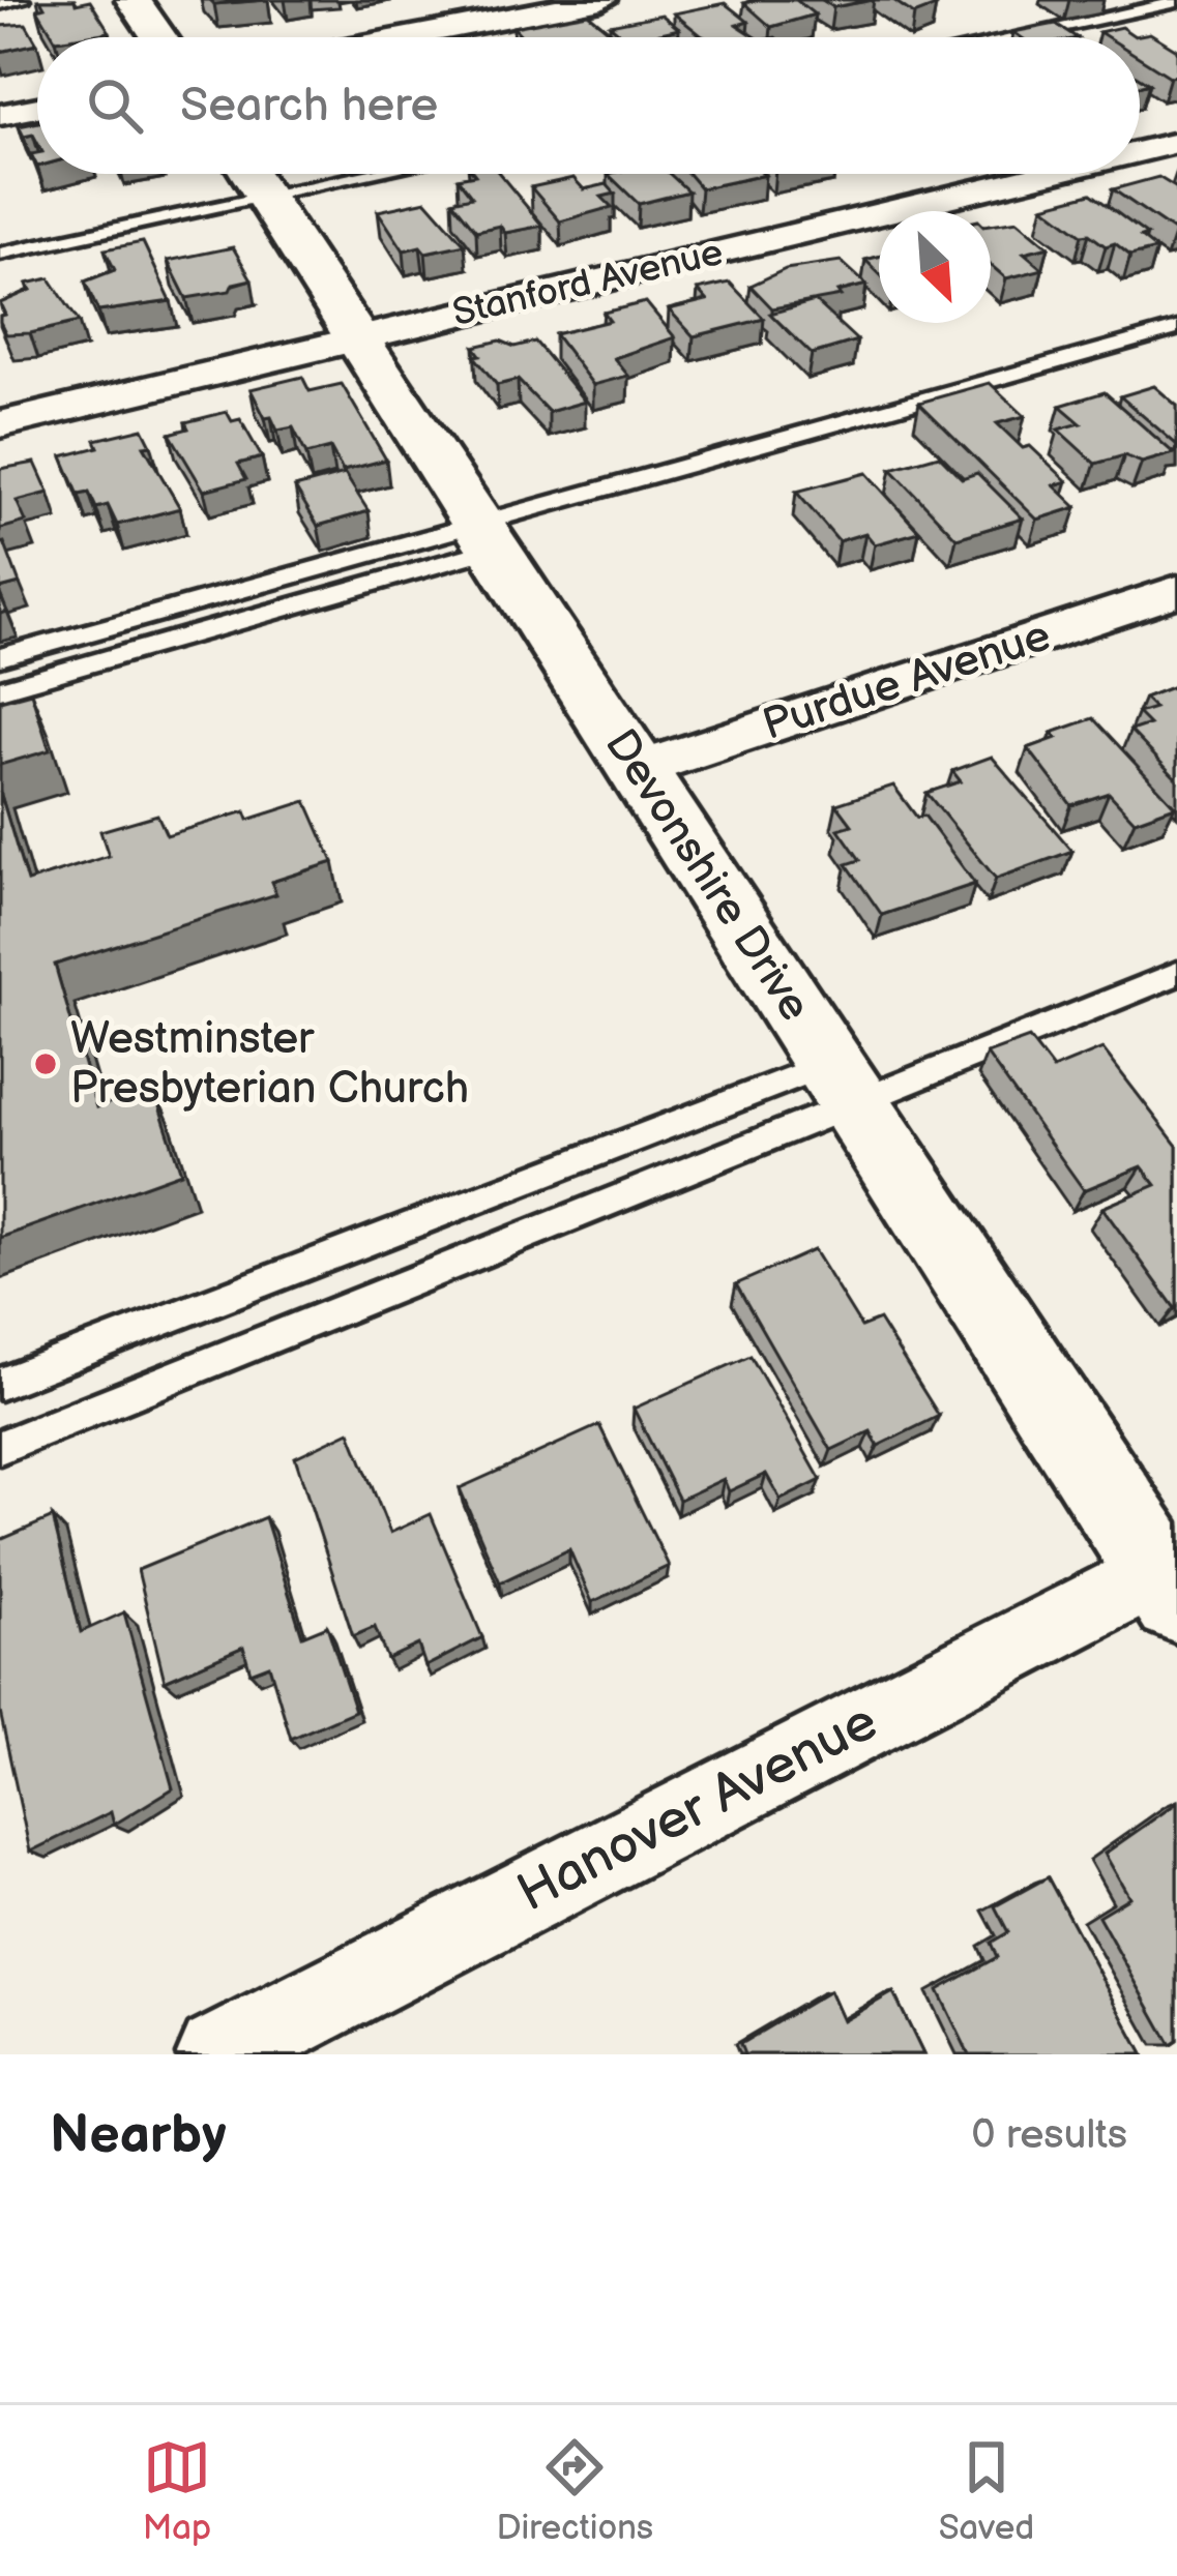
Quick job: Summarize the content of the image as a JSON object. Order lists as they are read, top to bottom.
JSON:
{
  "streets": {
    "street": [
      "Stanford Avenue",
      "Purdue Avenue",
      "Devonshire Drive",
      "Hanover Avenue"
    ]
  },
  "crossings": [
    ["Stanford Avenue", "Devonshire Drive"],
    ["Purdue Avenue", "Devonshire Drive"],
    ["Devonshire Drive", "Hanover Avenue"]
  ],
  "places": ["Westminster Presbyterian Church"],
  "north": "bottom right",
  "page": {
    "search": "Search here",
    "heading": ["Nearby", "0 results"],
    "nav": ["Map", "Directions", "Saved"]
  }
}
